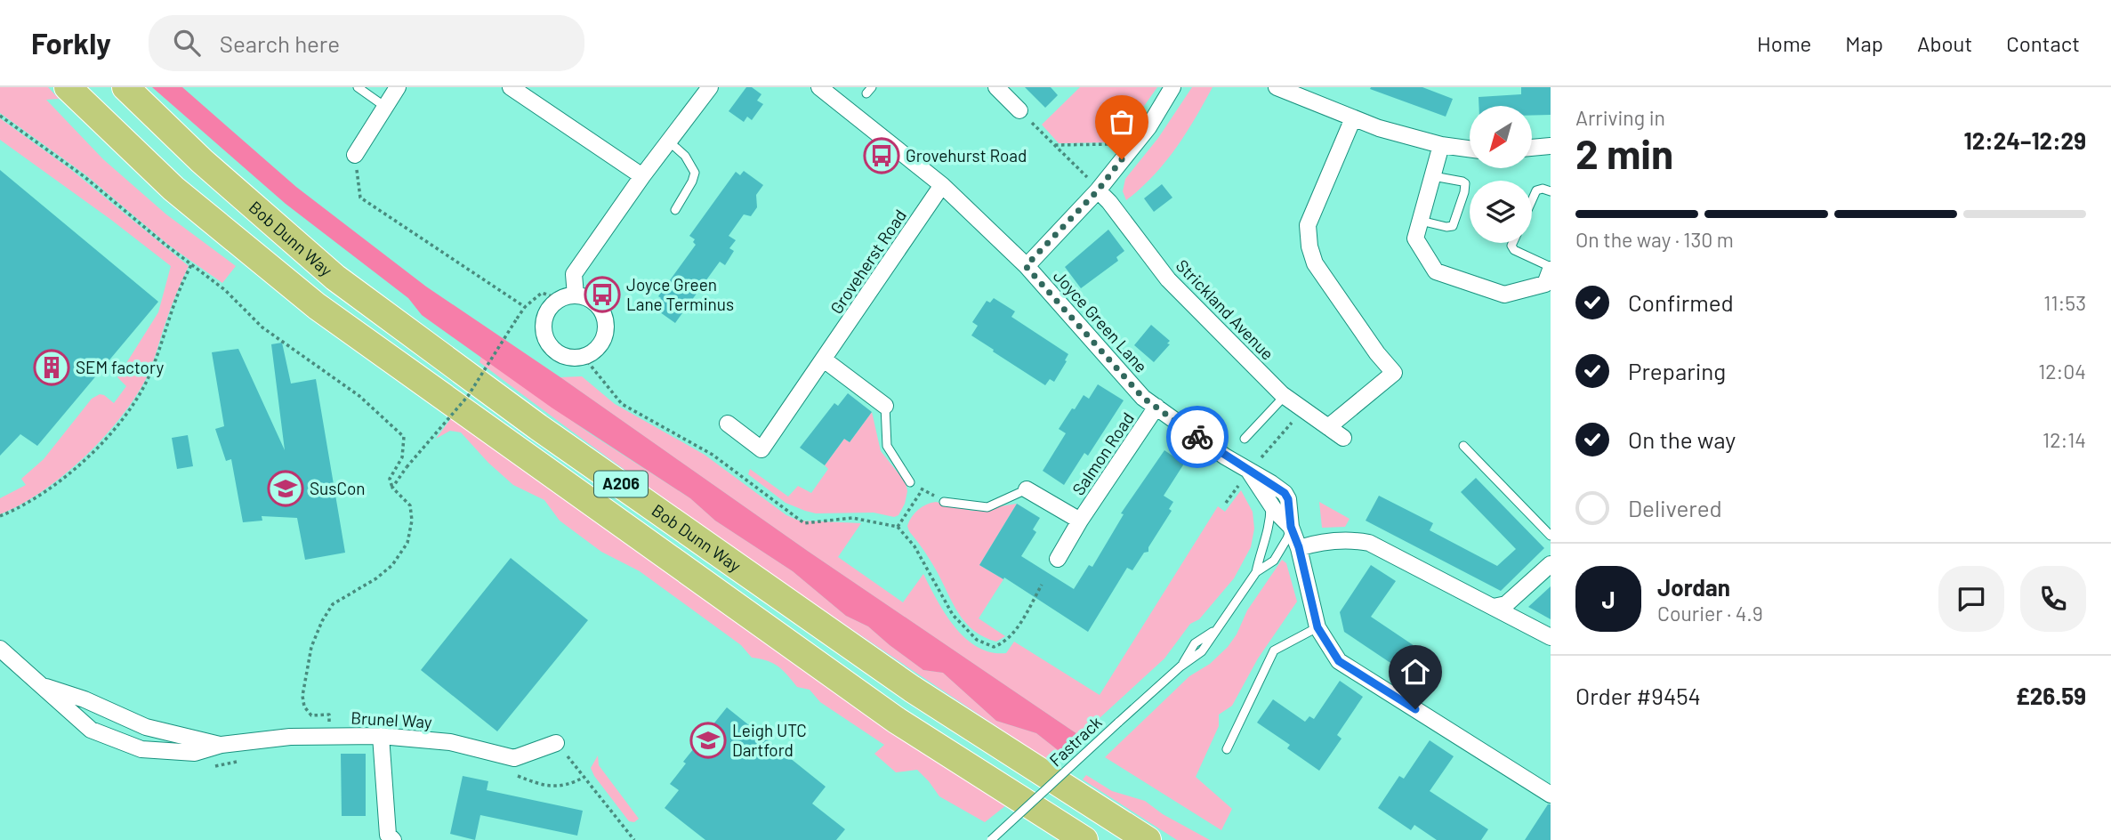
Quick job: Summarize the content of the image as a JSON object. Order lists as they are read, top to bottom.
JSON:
{
  "streets": {
    "main road": ["Bob Dunn Way", "A206"],
    "street": [
      "Groveherst Road",
      "Strickland Avenue",
      "Joyce Green Lane",
      "Salmon Road",
      "Brunel Way"
    ],
    "lane": ["Fastrack"]
  },
  "crossings": [
    ["Groveherst Road", "Joyce Green Lane"],
    ["Joyce Green Lane", "Salmon Road"]
  ],
  "places": {
    "bus stop": ["Grovehurst Road", "Joyce Green Lane Terminus"],
    "building": ["SEM factory"],
    "school or university": ["SusCon", "Leigh UTC Dartford"]
  },
  "north": "bottom left",
  "page": {
    "header": "Forkly",
    "search": "Search here",
    "nav": [
      "Home",
      "Map",
      "About",
      "Contact"
    ],
    "heading": ["2 min", "Arriving in", "12:24–12:29"],
    "panel": [
      "Jordan",
      "Courier · 4.9",
      "Order #9454",
      "£26.59"
    ],
    "bar": "On the way · 130 m",
    "list": [
      ["Confirmed", "11:53"],
      ["Preparing", "12:04"],
      ["On the way", "12:14"],
      "Delivered"
    ],
    "round": "J"
  }
}
